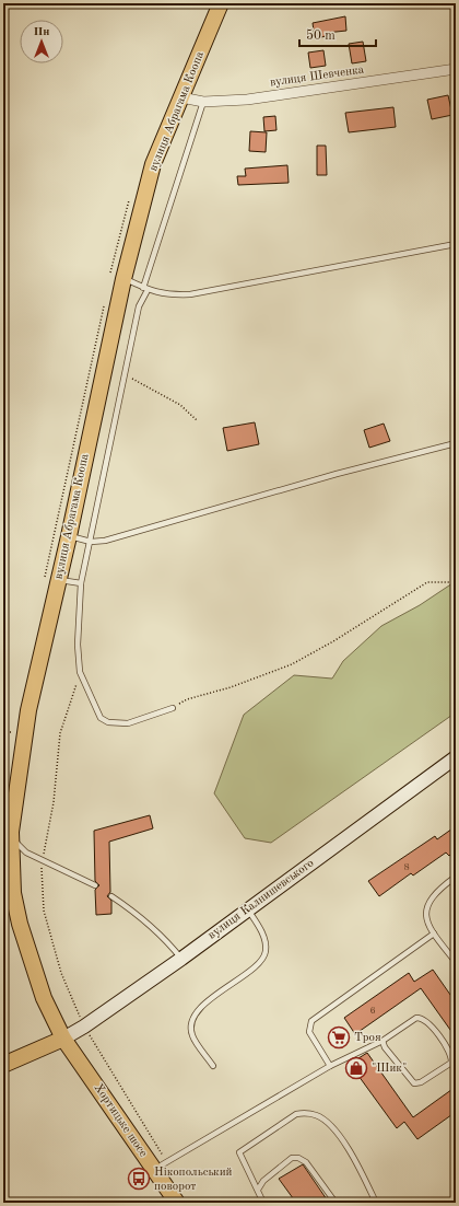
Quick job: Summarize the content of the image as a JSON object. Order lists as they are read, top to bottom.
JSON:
{
  "streets": {
    "main road": ["вулиця Абрагама Коопа", "Хортицьке шосе"],
    "street": ["вулиця Шевченка", "вулиця Калнишевського"]
  },
  "crossings": [
    ["вулиця Шевченка", "вулиця Абрагама Коопа"],
    ["вулиця Абрагама Коопа", "вулиця Калнишевського"],
    ["вулиця Абрагама Коопа", "Хортицьке шосе"],
    ["вулиця Калнишевського", "Хортицьке шосе"]
  ],
  "places": {
    "supermarket": ["Троя"],
    "shop": ["\"Шик\""],
    "bus stop": ["Нікопольський поворот"]
  },
  "house_numbers": ["8", "6"],
  "scale_bar": "50 m",
  "north": "top"
}
